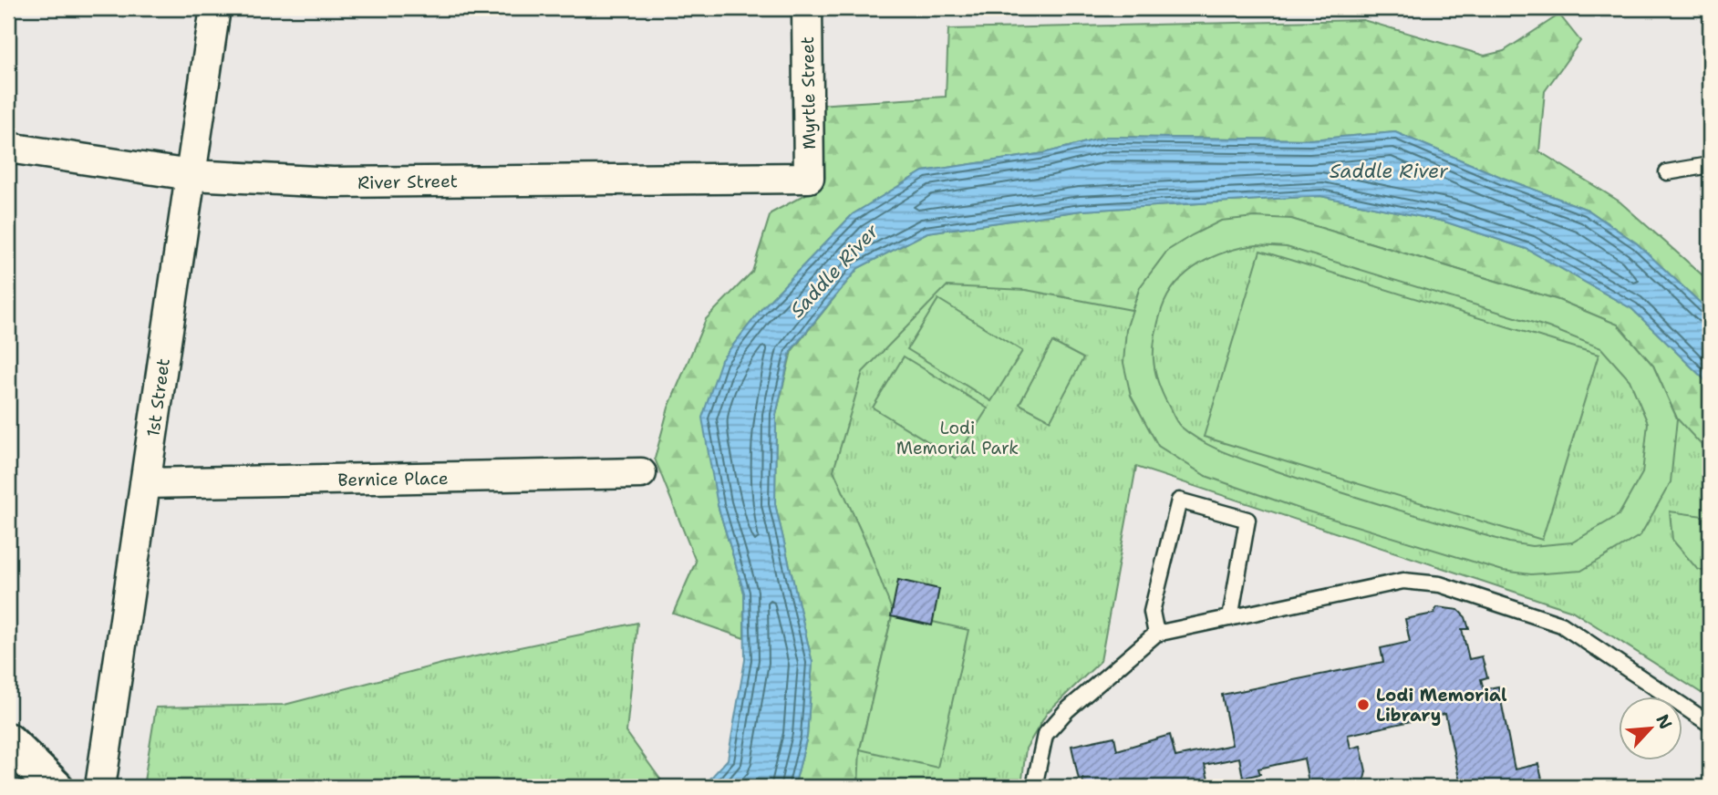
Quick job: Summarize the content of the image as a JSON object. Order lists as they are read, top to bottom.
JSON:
{
  "streets": {
    "street": [
      "Myrtle Street",
      "River Street",
      "1st Street",
      "Bernice Place"
    ]
  },
  "crossings": [
    ["Myrtle Street", "River Street"],
    ["River Street", "1st Street"],
    ["1st Street", "Bernice Place"]
  ],
  "water": ["Saddle River"],
  "parks": ["Lodi Memorial Park"],
  "places": ["Lodi Memorial Library"],
  "north": "top right"
}
